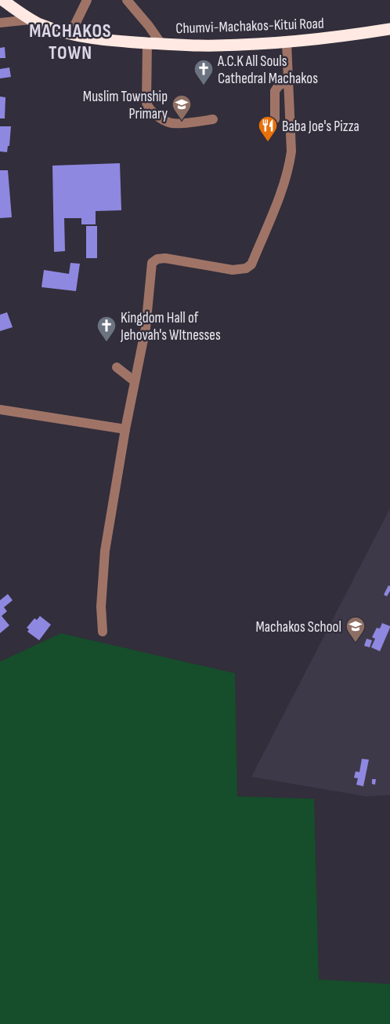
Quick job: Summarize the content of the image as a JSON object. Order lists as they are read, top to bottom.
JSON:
{
  "streets": {
    "highway": ["Chumvi-Machakos-Kitui Road"]
  },
  "districts": ["MACHAKOS TOWN"],
  "places": {
    "church": ["A.C.K All Souls Cathedral Machakos", "Kingdom Hall of Jehovah's WItnesses"],
    "school or university": ["Muslim Township Primary", "Machakos School"],
    "restaurant": ["Baba Joe's Pizza"]
  }
}
